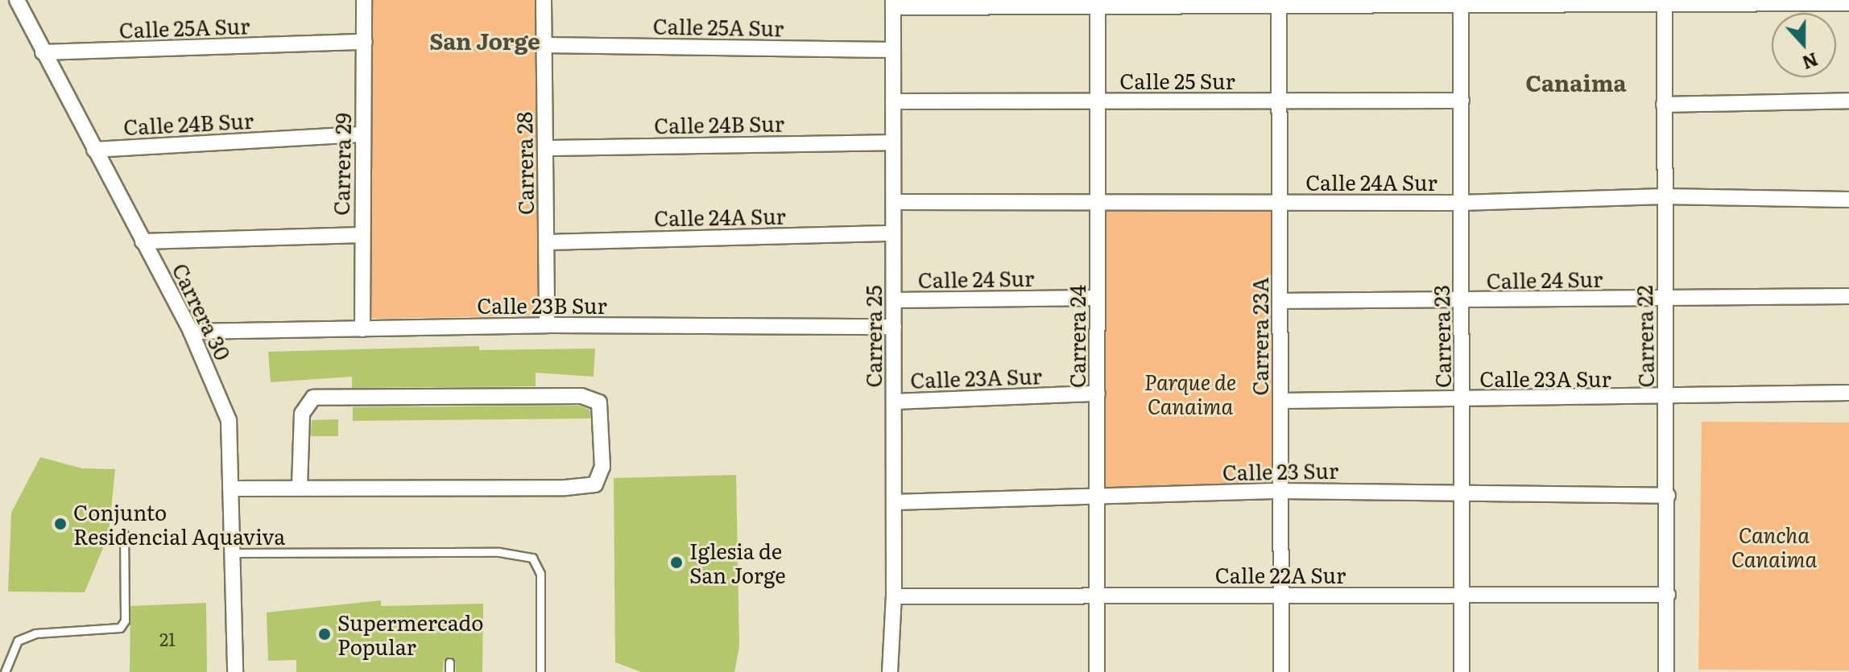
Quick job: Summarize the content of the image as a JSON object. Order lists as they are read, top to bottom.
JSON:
{
  "streets": {
    "street": [
      "Calle 25A Sur",
      "Calle 25 Sur",
      "Calle 24B Sur",
      "Carrera 28",
      "Carrera 29",
      "Calle 24A Sur",
      "Calle 24 Sur",
      "Calle 23B Sur",
      "Carrera 30",
      "Carrera 25",
      "Carrera 24",
      "Carrera 23A",
      "Carrera 23",
      "Carrera 22",
      "Calle 23A Sur",
      "Calle 23 Sur",
      "Calle 22A Sur"
    ]
  },
  "crossings": [
    ["Calle 25A Sur", "Carrera 28"],
    ["Calle 25A Sur", "Carrera 29"],
    ["Calle 25A Sur", "Carrera 30"],
    ["Calle 25A Sur", "Carrera 25"],
    ["Calle 25 Sur", "Carrera 25"],
    ["Calle 25 Sur", "Carrera 24"],
    ["Calle 25 Sur", "Carrera 23A"],
    ["Calle 25 Sur", "Carrera 23"],
    ["Calle 24B Sur", "Carrera 28"],
    ["Calle 24B Sur", "Carrera 29"],
    ["Calle 24B Sur", "Carrera 30"],
    ["Calle 24B Sur", "Carrera 25"],
    ["Carrera 28", "Calle 24A Sur"],
    ["Carrera 28", "Calle 23B Sur"],
    ["Carrera 29", "Calle 23B Sur"],
    ["Calle 24A Sur", "Carrera 25"],
    ["Calle 24A Sur", "Carrera 24"],
    ["Calle 24A Sur", "Carrera 23A"],
    ["Calle 24A Sur", "Carrera 23"],
    ["Calle 24A Sur", "Carrera 22"],
    ["Calle 24 Sur", "Carrera 25"],
    ["Calle 24 Sur", "Carrera 24"],
    ["Calle 24 Sur", "Carrera 23A"],
    ["Calle 24 Sur", "Carrera 23"],
    ["Calle 24 Sur", "Carrera 22"],
    ["Calle 23B Sur", "Carrera 30"],
    ["Calle 23B Sur", "Carrera 25"],
    ["Carrera 25", "Calle 23A Sur"],
    ["Carrera 25", "Calle 23 Sur"],
    ["Carrera 25", "Calle 22A Sur"],
    ["Carrera 24", "Calle 23A Sur"],
    ["Carrera 24", "Calle 23 Sur"],
    ["Carrera 24", "Calle 22A Sur"],
    ["Carrera 23A", "Calle 23A Sur"],
    ["Carrera 23A", "Calle 23 Sur"],
    ["Carrera 23A", "Calle 22A Sur"],
    ["Carrera 23", "Calle 23A Sur"],
    ["Carrera 23", "Calle 23 Sur"],
    ["Carrera 23", "Calle 22A Sur"],
    ["Carrera 22", "Calle 23A Sur"],
    ["Carrera 22", "Calle 23 Sur"],
    ["Carrera 22", "Calle 22A Sur"]
  ],
  "districts": ["San Jorge", "Canaima"],
  "parks": ["Parque de Canaima", "Cancha Canaima"],
  "places": ["Conjunto Residencial Aquaviva", "Iglesia de San Jorge", "Supermercado Popular"],
  "house_numbers": ["21"],
  "north": "bottom"
}
